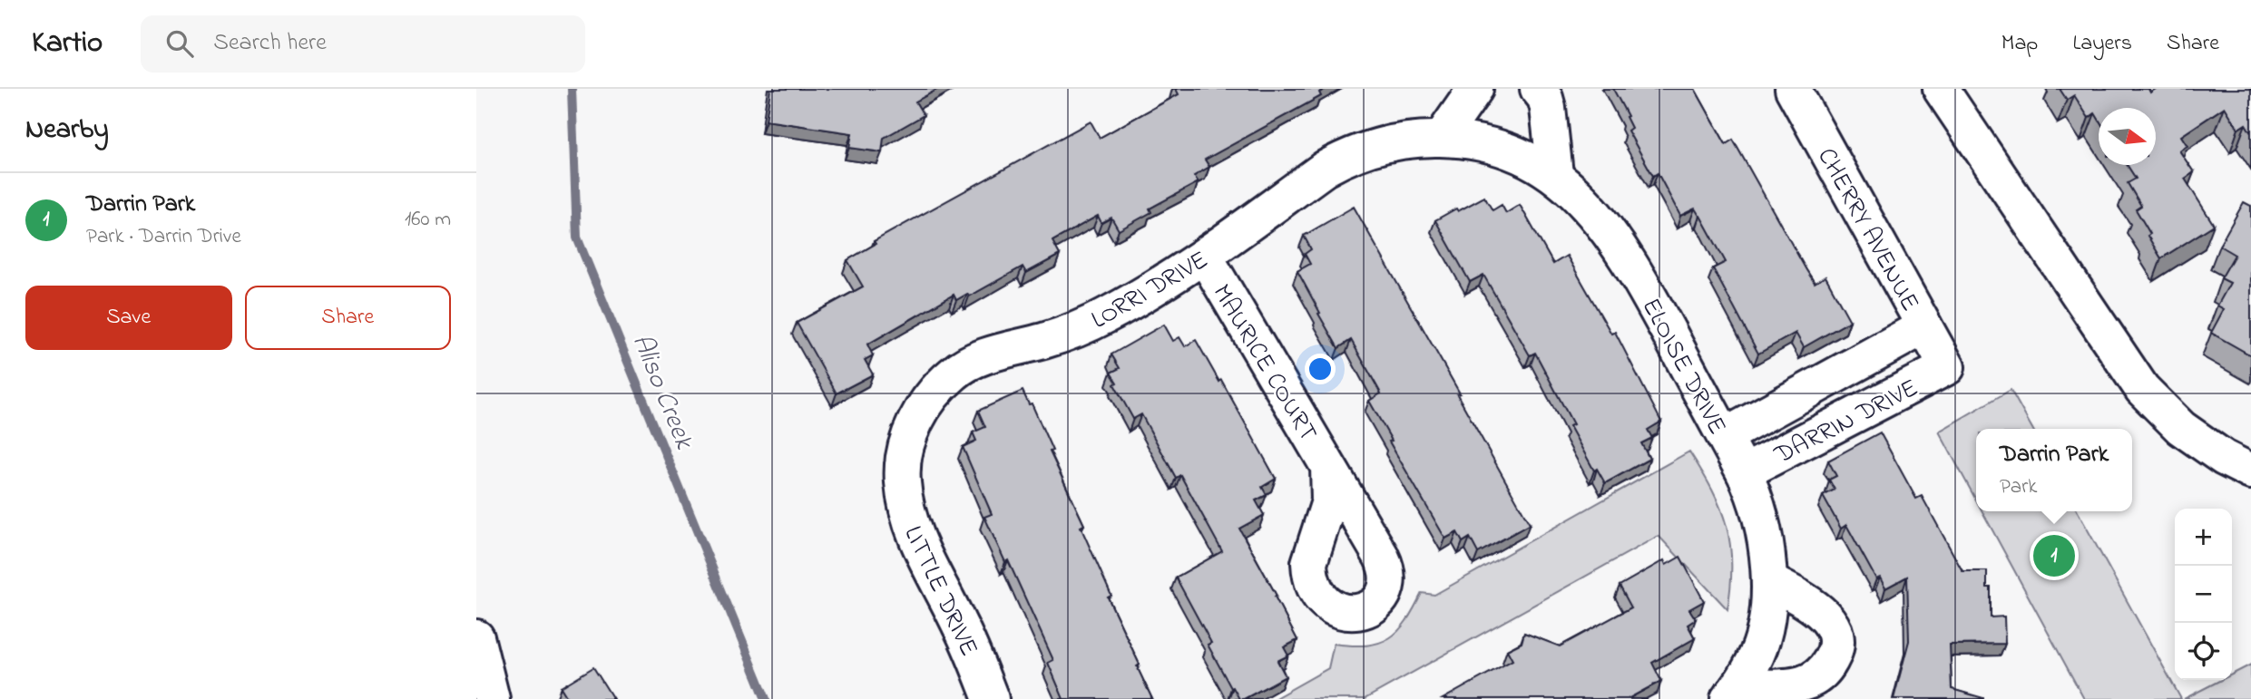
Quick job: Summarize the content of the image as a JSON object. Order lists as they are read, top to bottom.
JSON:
{
  "streets": {
    "street": [
      "CHERRY AVENUE",
      "LORRI DRIVE",
      "MAURICE COURT",
      "ELOISE DRIVE",
      "DARRIN DRIVE",
      "LITTLE DRIVE"
    ]
  },
  "crossings": [
    ["CHERRY AVENUE", "DARRIN DRIVE"],
    ["LORRI DRIVE", "MAURICE COURT"],
    ["LORRI DRIVE", "ELOISE DRIVE"],
    ["LORRI DRIVE", "LITTLE DRIVE"],
    ["ELOISE DRIVE", "DARRIN DRIVE"]
  ],
  "water": ["Aliso Creek"],
  "north": "right",
  "page": {
    "header": "Kartio",
    "search": "Search here",
    "nav": ["Map", "Layers", "Share"],
    "heading": "Nearby",
    "list": [
      {
        "mark": "1",
        "name": "Darrin Park",
        "note": "Park · Darrin Drive",
        "value": "160 m"
      }
    ],
    "buttons": ["Save", "Share"],
    "popup": ["Darrin Park", "Park"],
    "map_buttons": ["+", "−"],
    "pins": "1"
  }
}
